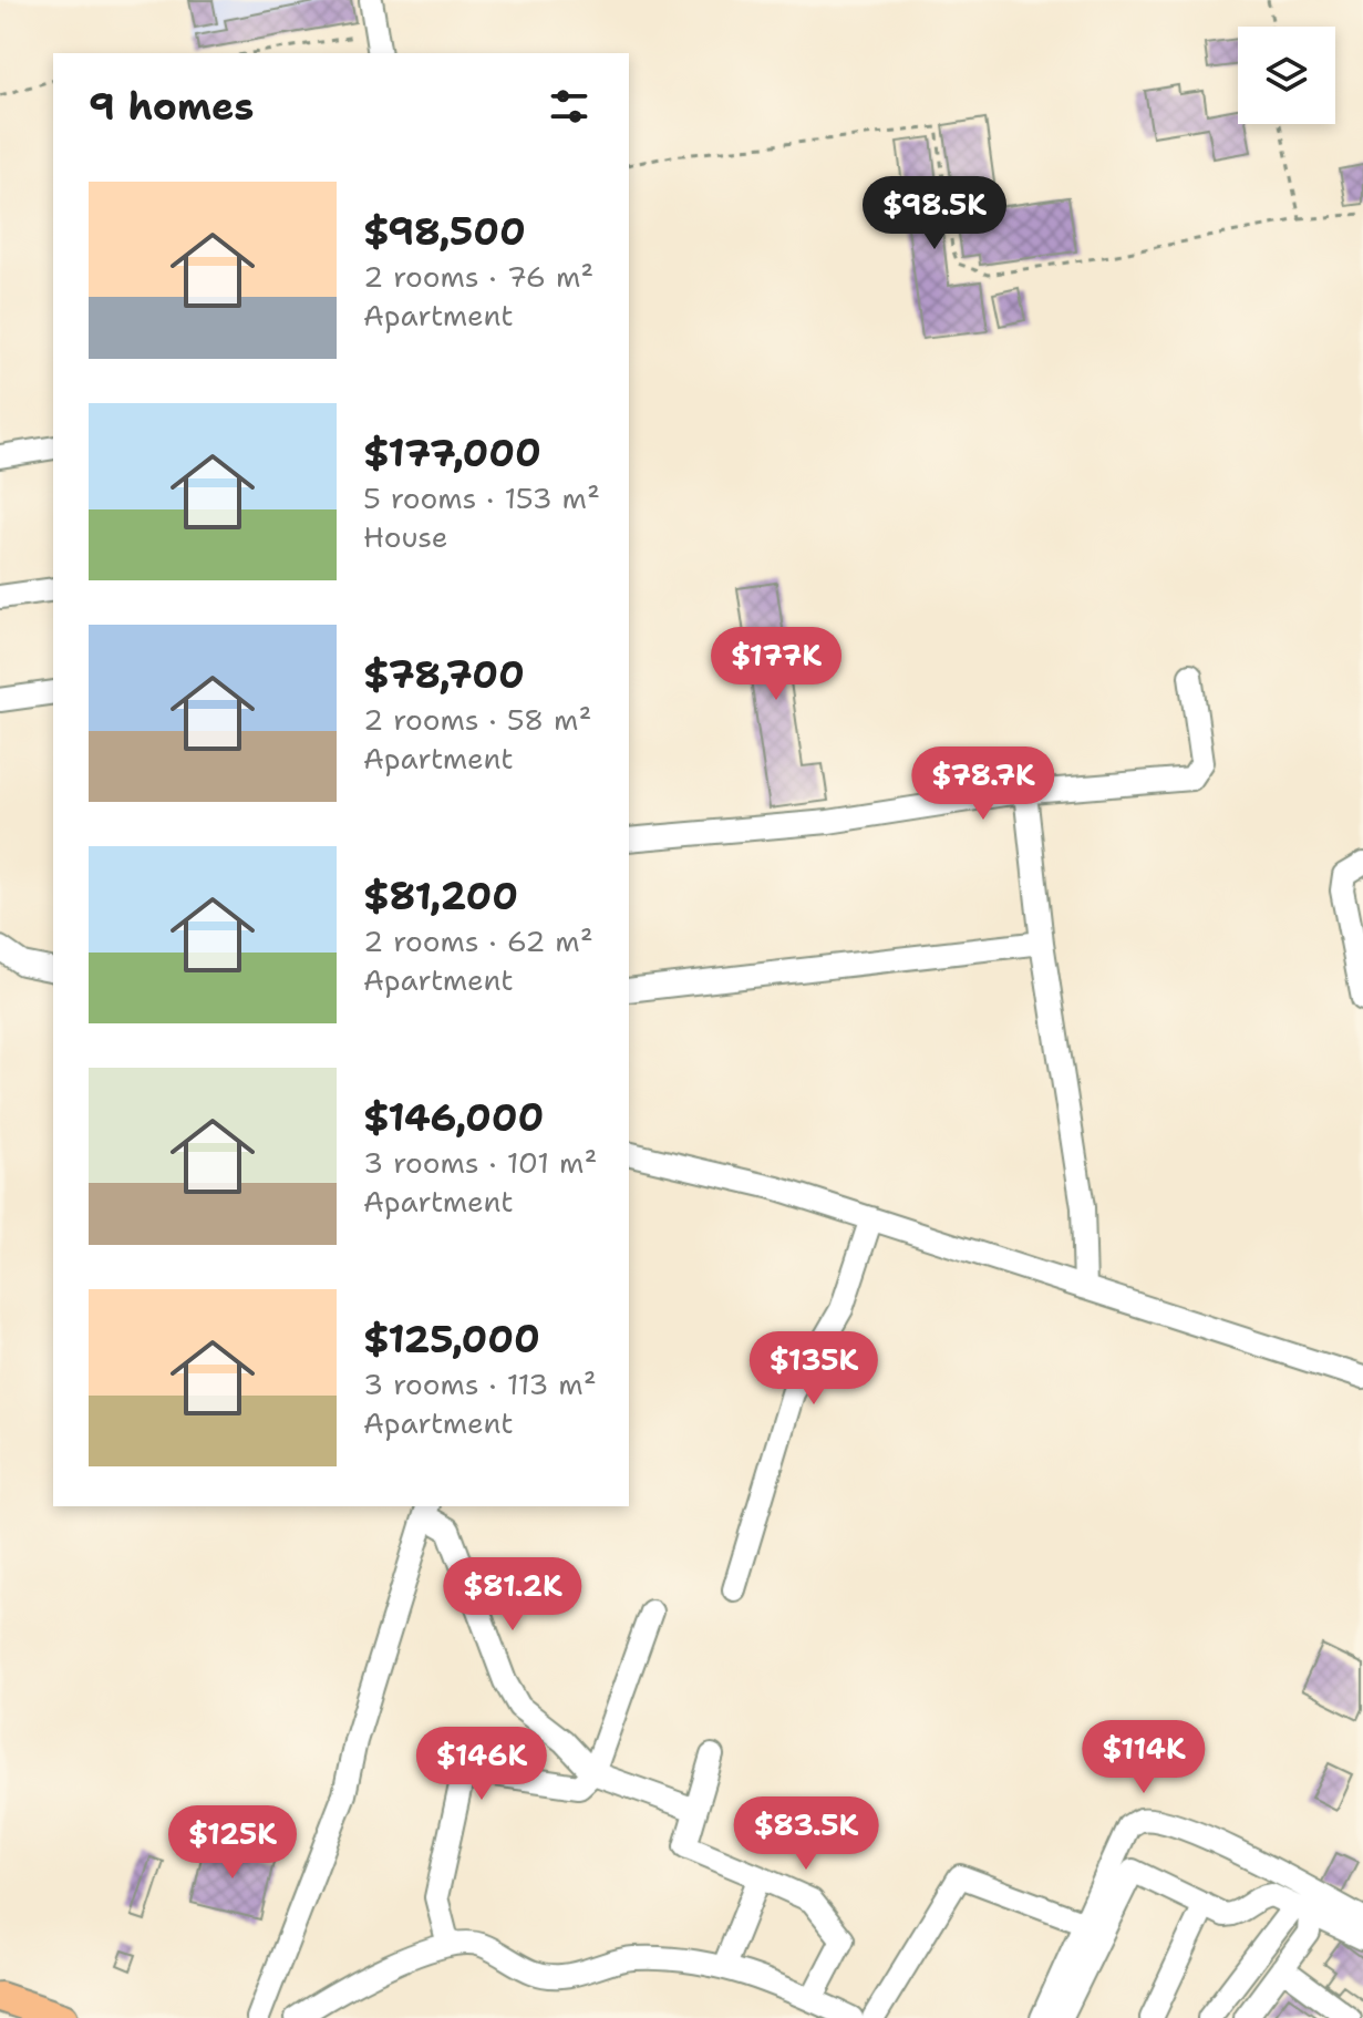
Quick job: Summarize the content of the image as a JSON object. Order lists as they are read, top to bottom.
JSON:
{
  "page": {
    "heading": "9 homes",
    "list": [
      {
        "name": "$98,500",
        "note": "2 rooms · 76 m² · Apartment"
      },
      {
        "name": "$177,000",
        "note": "5 rooms · 153 m² · House"
      },
      {
        "name": "$78,700",
        "note": "2 rooms · 58 m² · Apartment"
      },
      {
        "name": "$81,200",
        "note": "2 rooms · 62 m² · Apartment"
      },
      {
        "name": "$146,000",
        "note": "3 rooms · 101 m² · Apartment"
      },
      {
        "name": "$125,000",
        "note": "3 rooms · 113 m² · Apartment"
      }
    ],
    "price": [
      "$98.5K",
      "$177K",
      "$78.7K",
      "$135K",
      "$81.2K",
      "$114K",
      "$146K",
      "$83.5K",
      "$125K"
    ]
  }
}
